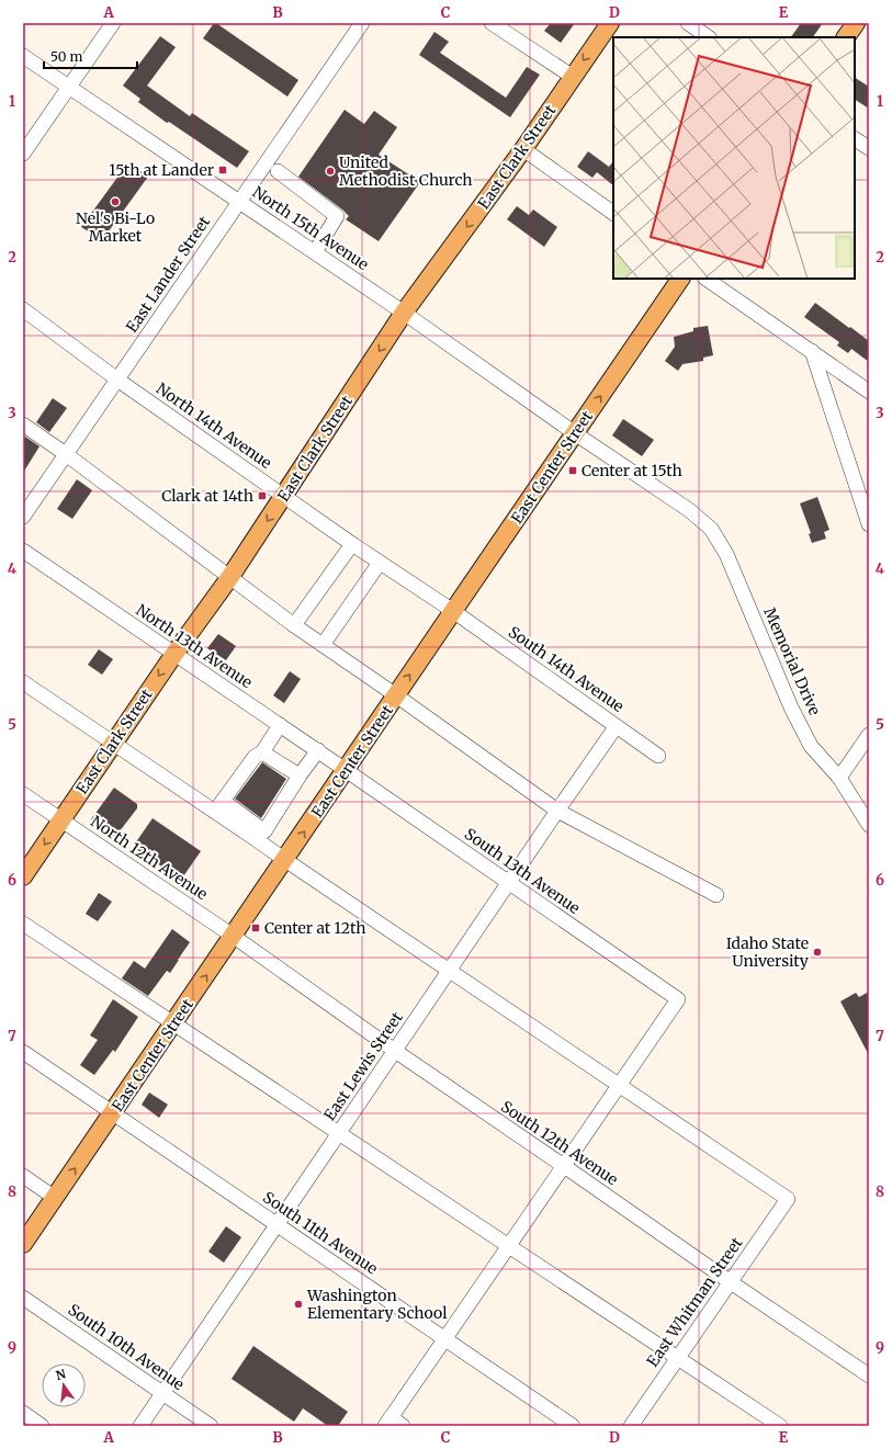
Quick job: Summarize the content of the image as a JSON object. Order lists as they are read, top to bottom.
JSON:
{
  "streets": {
    "main road": ["East Clark Street", "East Center Street"],
    "street": [
      "North 15th Avenue",
      "East Lander Street",
      "North 14th Avenue",
      "North 13th Avenue",
      "Memorial Drive",
      "South 14th Avenue",
      "North 12th Avenue",
      "South 13th Avenue",
      "East Lewis Street",
      "South 12th Avenue",
      "South 11th Avenue",
      "East Whitman Street",
      "South 10th Avenue"
    ]
  },
  "crossings": [
    ["East Clark Street", "North 15th Avenue"],
    ["East Clark Street", "North 14th Avenue"],
    ["East Clark Street", "North 13th Avenue"],
    ["East Clark Street", "North 12th Avenue"],
    ["North 15th Avenue", "East Lander Street"],
    ["North 15th Avenue", "East Center Street"],
    ["North 15th Avenue", "Memorial Drive"],
    ["East Lander Street", "North 14th Avenue"],
    ["North 14th Avenue", "East Center Street"],
    ["North 14th Avenue", "South 14th Avenue"],
    ["East Center Street", "North 13th Avenue"],
    ["East Center Street", "Memorial Drive"],
    ["East Center Street", "South 14th Avenue"],
    ["East Center Street", "North 12th Avenue"],
    ["East Center Street", "South 13th Avenue"],
    ["East Center Street", "South 12th Avenue"],
    ["East Center Street", "South 11th Avenue"],
    ["North 13th Avenue", "South 13th Avenue"],
    ["South 14th Avenue", "East Lewis Street"],
    ["North 12th Avenue", "South 12th Avenue"],
    ["South 13th Avenue", "East Lewis Street"],
    ["South 13th Avenue", "East Whitman Street"],
    ["East Lewis Street", "South 12th Avenue"],
    ["East Lewis Street", "South 11th Avenue"],
    ["East Lewis Street", "South 10th Avenue"],
    ["South 12th Avenue", "East Whitman Street"]
  ],
  "one_way": ["East Clark Street", "East Center Street"],
  "places": {
    "transit": [
      "15th at Lander",
      "Center at 15th",
      "Clark at 14th",
      "Center at 12th"
    ],
    "other": [
      "United Methodist Church",
      "Nel's Bi-Lo Market",
      "Idaho State University",
      "Washington Elementary School"
    ]
  },
  "scale_bar": "50 m",
  "north": "top",
  "grid": {
    "columns": [
      "A",
      "B",
      "C",
      "D",
      "E"
    ],
    "rows": [
      "1",
      "2",
      "3",
      "4",
      "5",
      "6",
      "7",
      "8",
      "9"
    ]
  }
}
